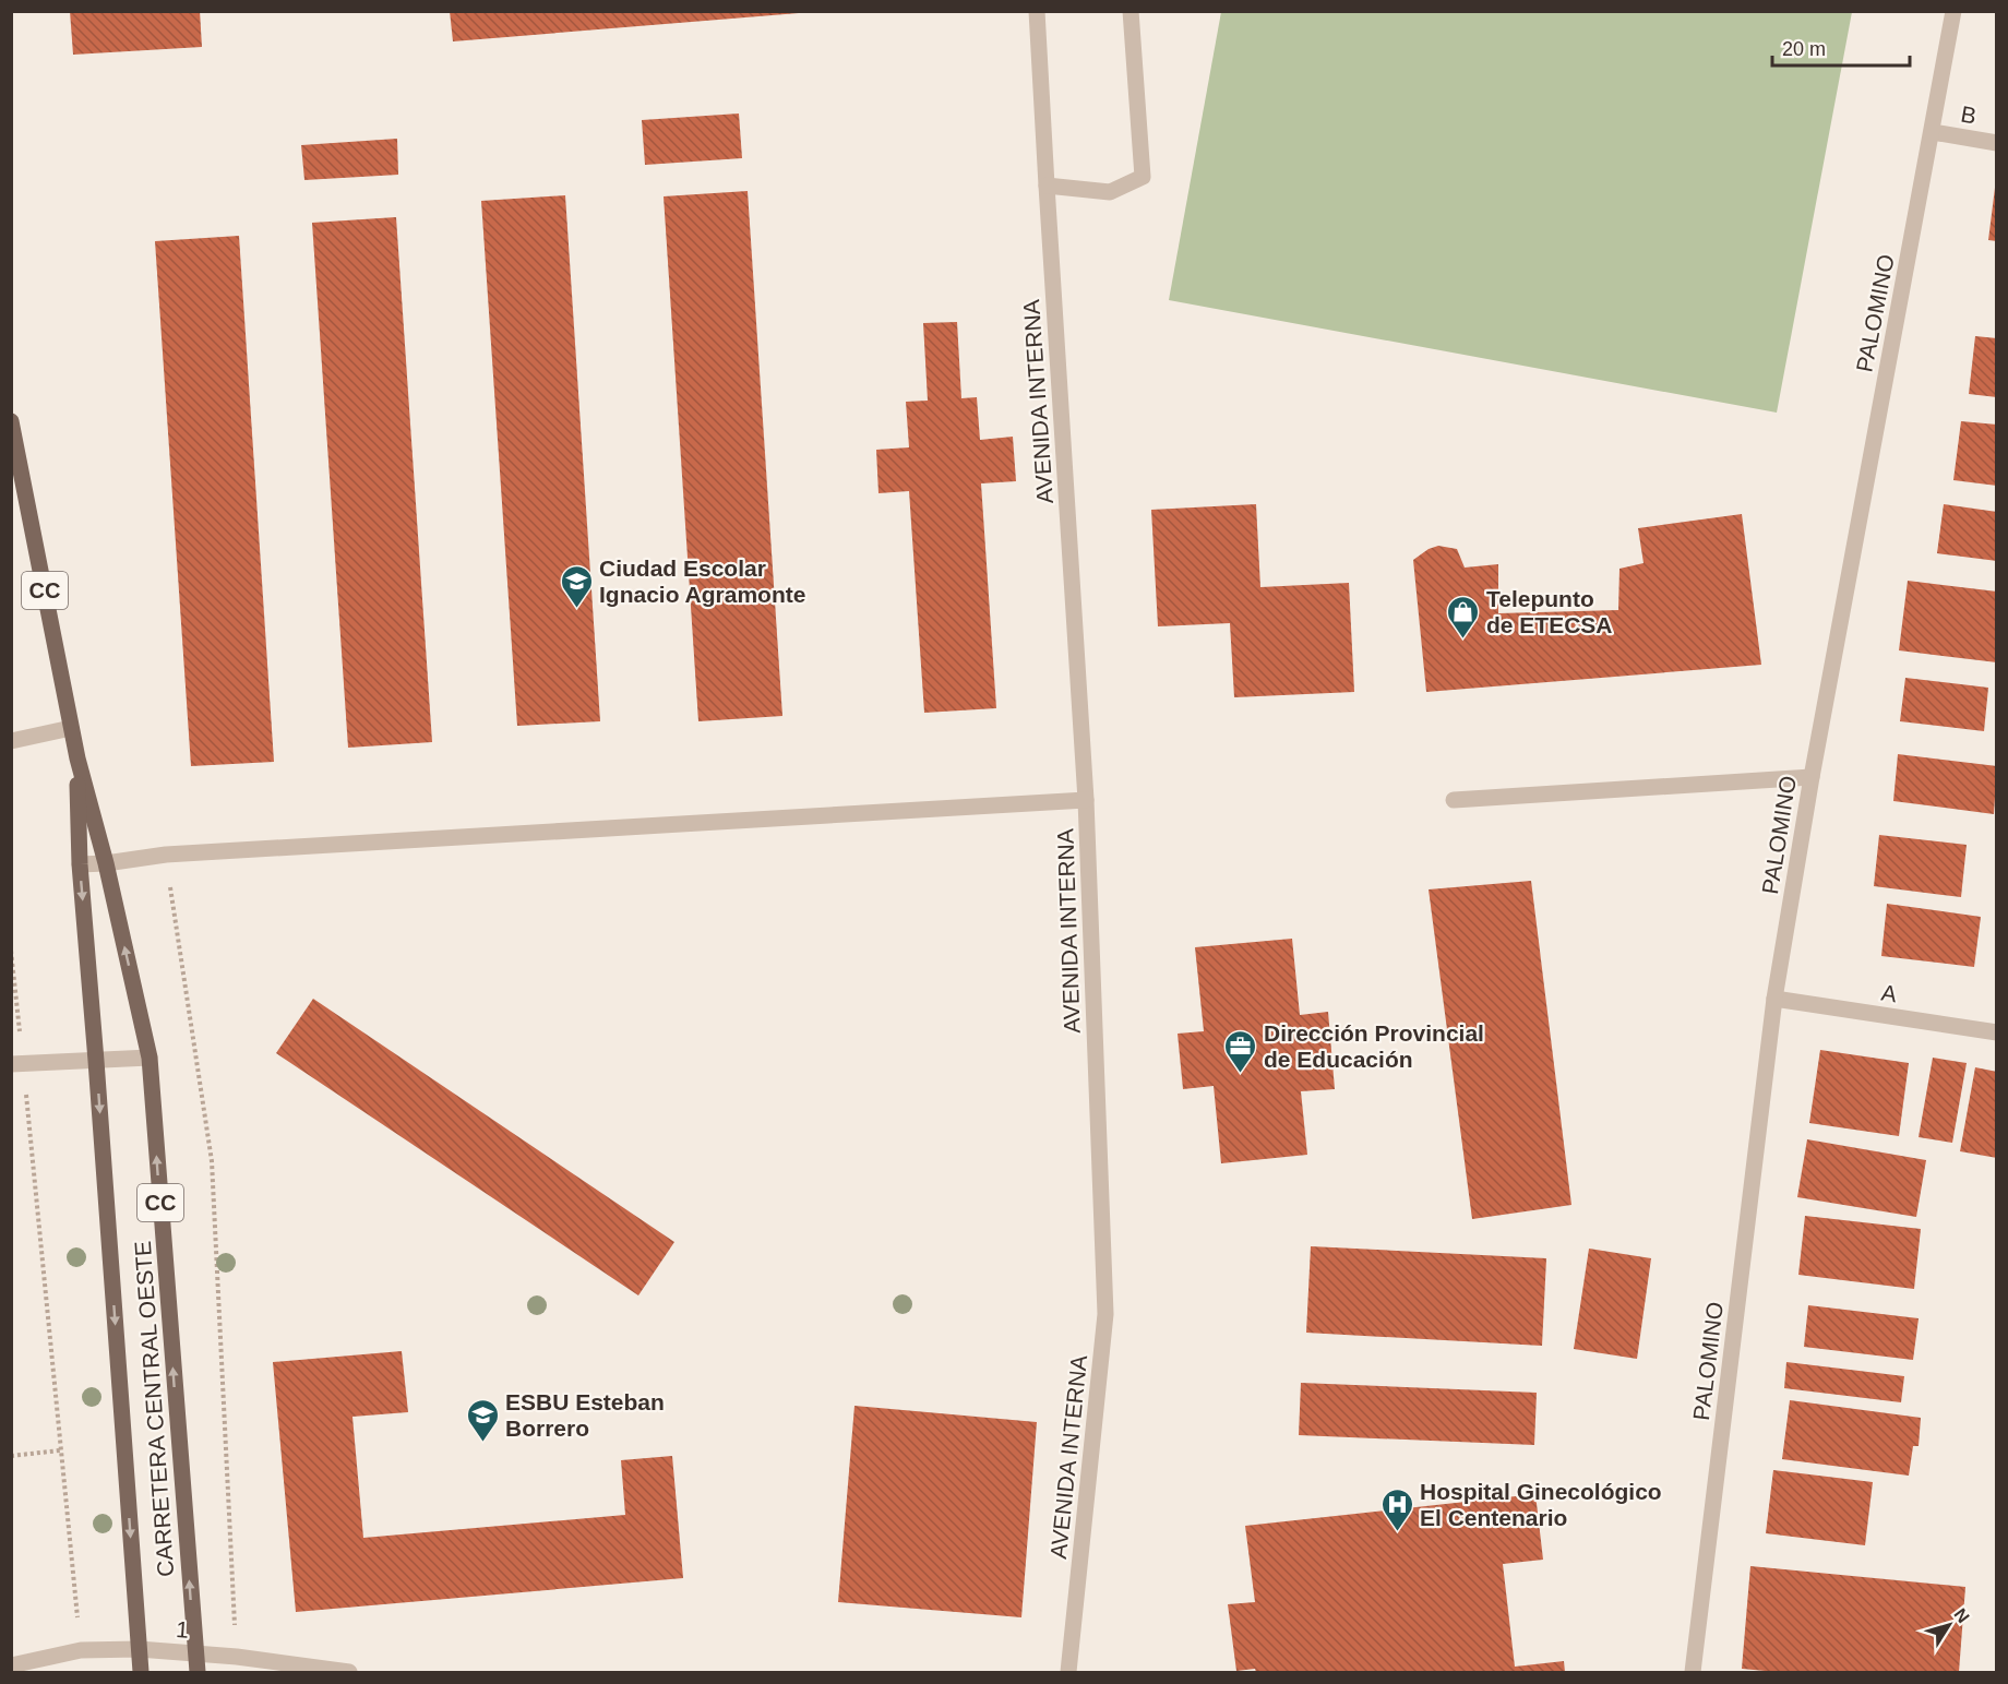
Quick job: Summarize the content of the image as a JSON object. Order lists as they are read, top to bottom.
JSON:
{
  "streets": {
    "main road": ["CC", "CARRETERA CENTRAL OESTE"],
    "street": [
      "B",
      "PALOMINO",
      "AVENIDA INTERNA",
      "A",
      "1"
    ]
  },
  "crossings": [
    ["B", "PALOMINO"],
    ["PALOMINO", "A"],
    ["CARRETERA CENTRAL OESTE", "1"]
  ],
  "places": {
    "school or university": ["Ciudad Escolar Ignacio Agramonte", "ESBU Esteban Borrero"],
    "shop": ["Telepunto de ETECSA"],
    "office": ["Dirección Provincial de Educación"],
    "hospital": ["Hospital Ginecológico El Centenario"]
  },
  "scale_bar": "20 m",
  "north": "top right"
}
